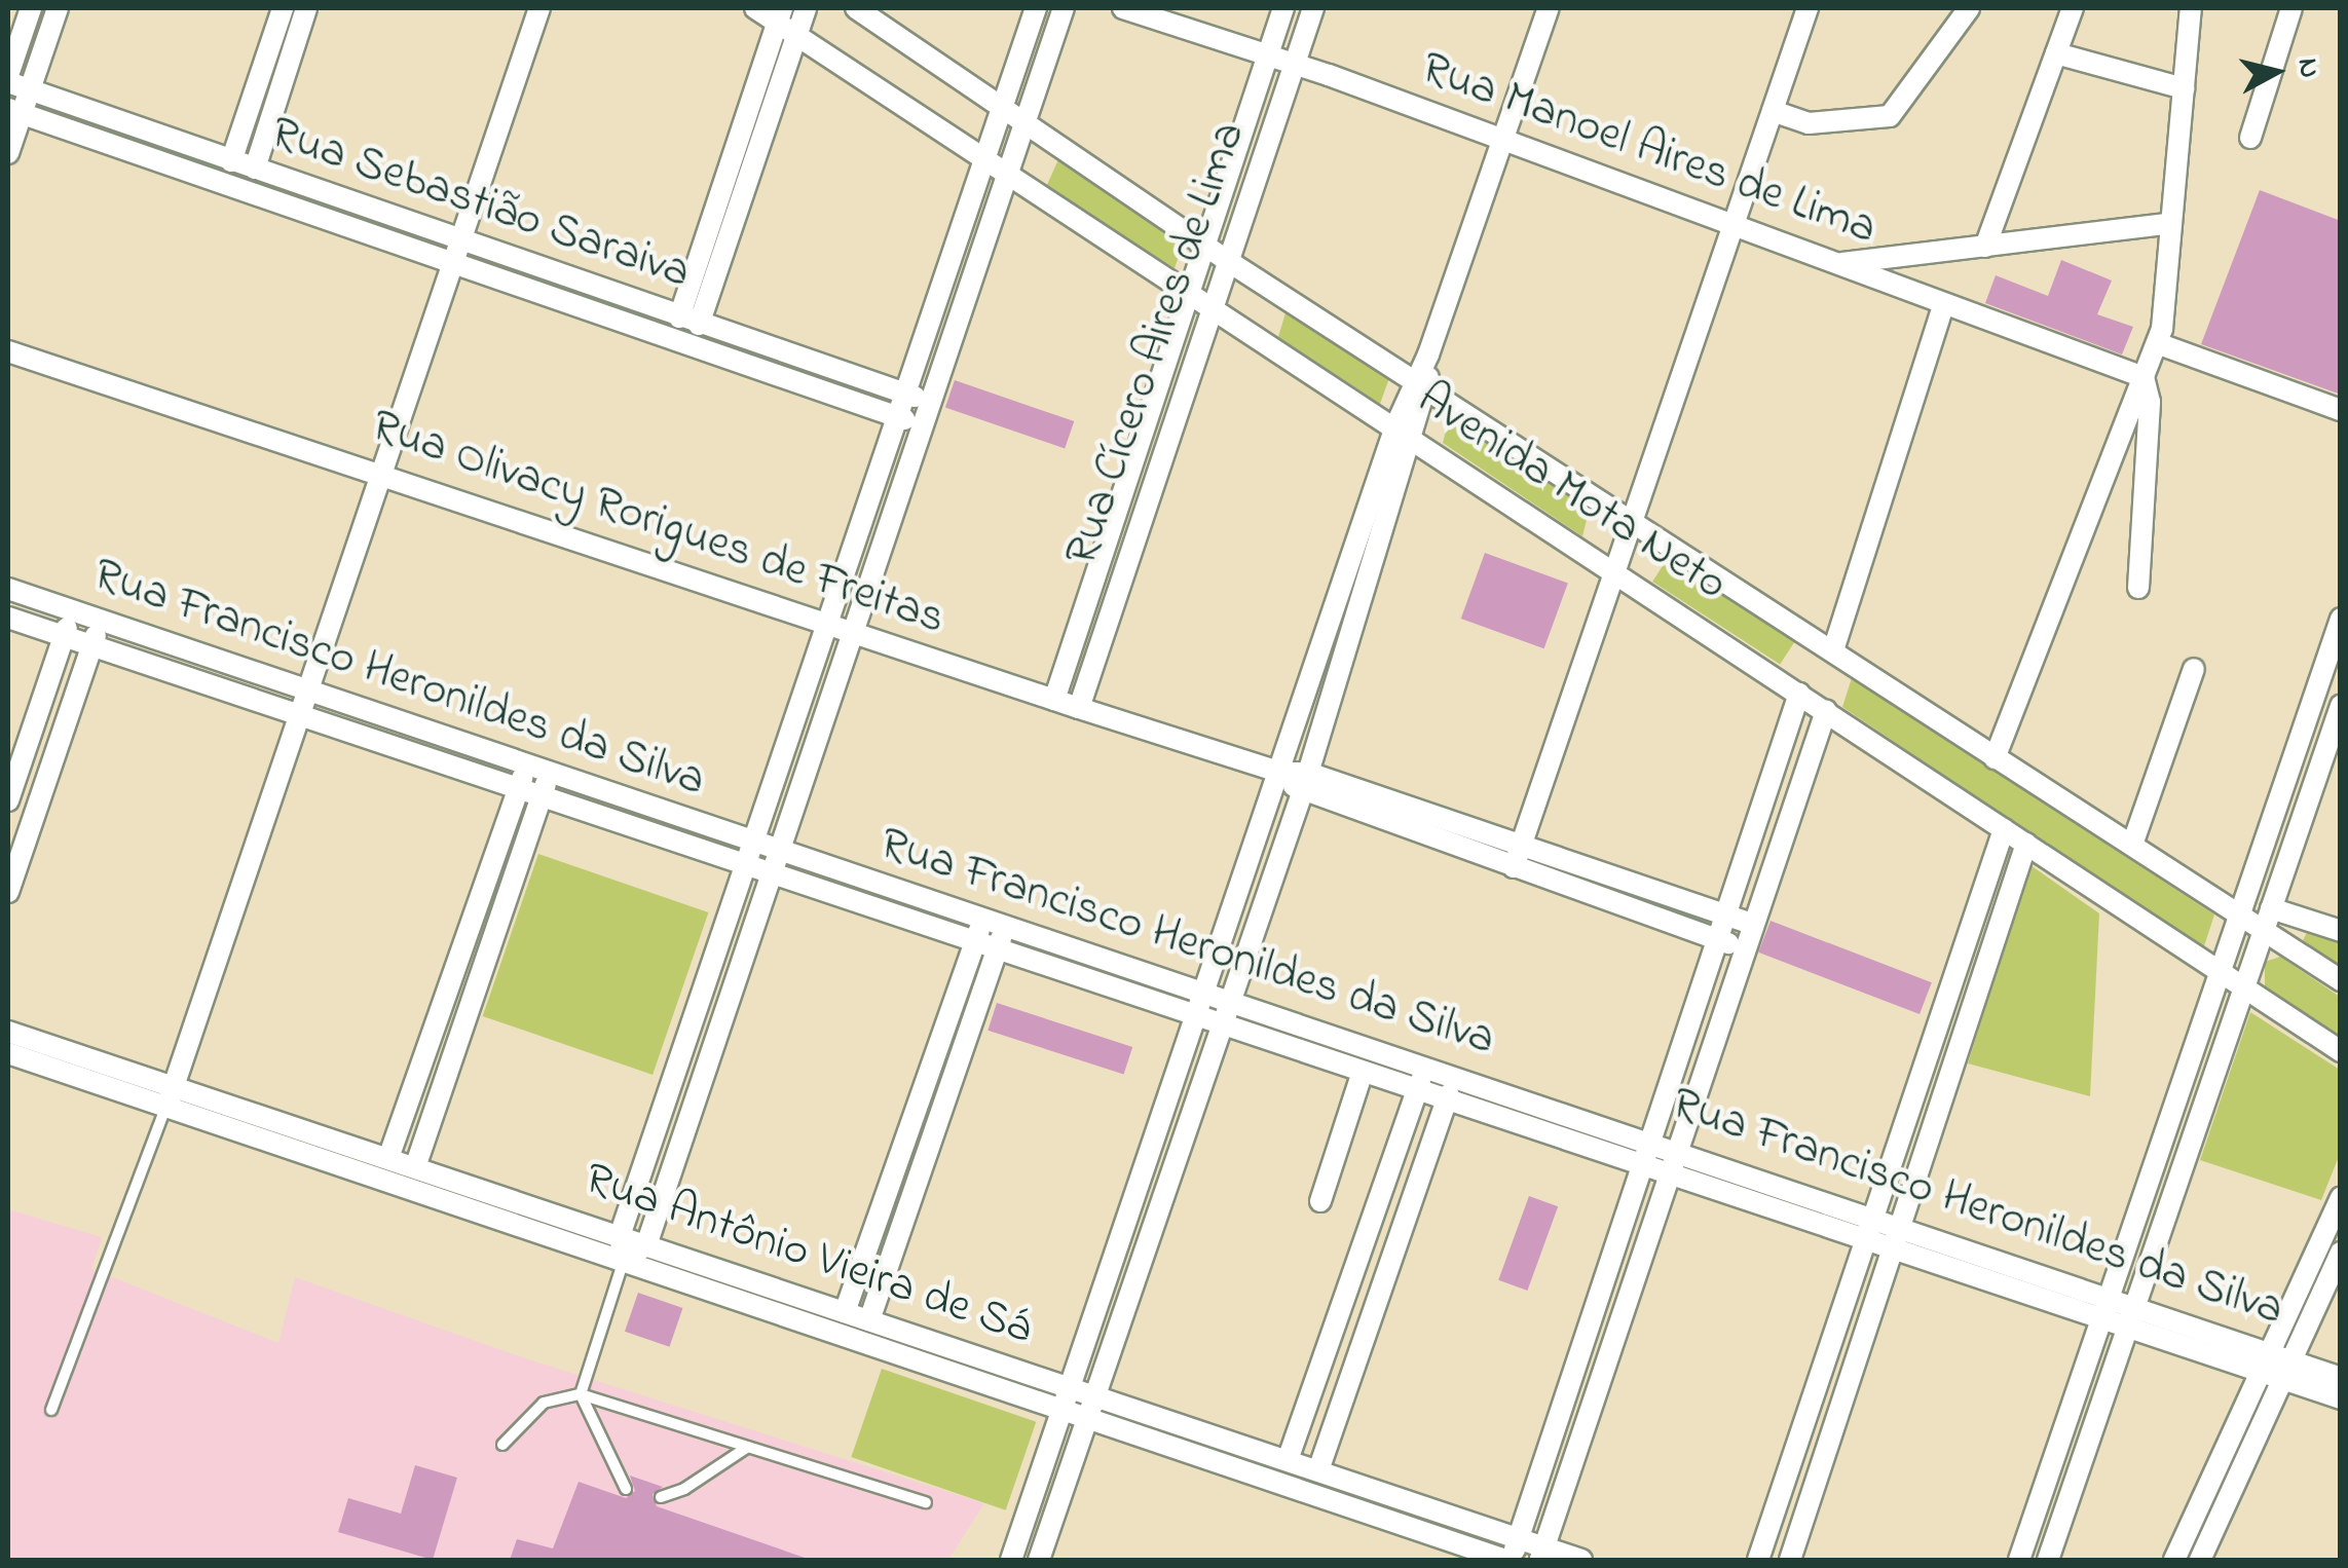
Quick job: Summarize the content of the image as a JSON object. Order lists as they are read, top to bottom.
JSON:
{
  "streets": {
    "street": [
      "Rua Manoel Aires de Lima",
      "Rua Sebastião Saraiva",
      "Rua Cícero Aires de Lima",
      "Avenida Mota Neto",
      "Rua Olivacy Rorigues de Freitas",
      "Rua Francisco Heronildes da Silva",
      "Rua Antônio Vieira de Sá"
    ]
  },
  "crossings": [
    ["Rua Manoel Aires de Lima", "Rua Cícero Aires de Lima"],
    ["Rua Cícero Aires de Lima", "Avenida Mota Neto"],
    ["Rua Cícero Aires de Lima", "Rua Olivacy Rorigues de Freitas"]
  ],
  "north": "right"
}
